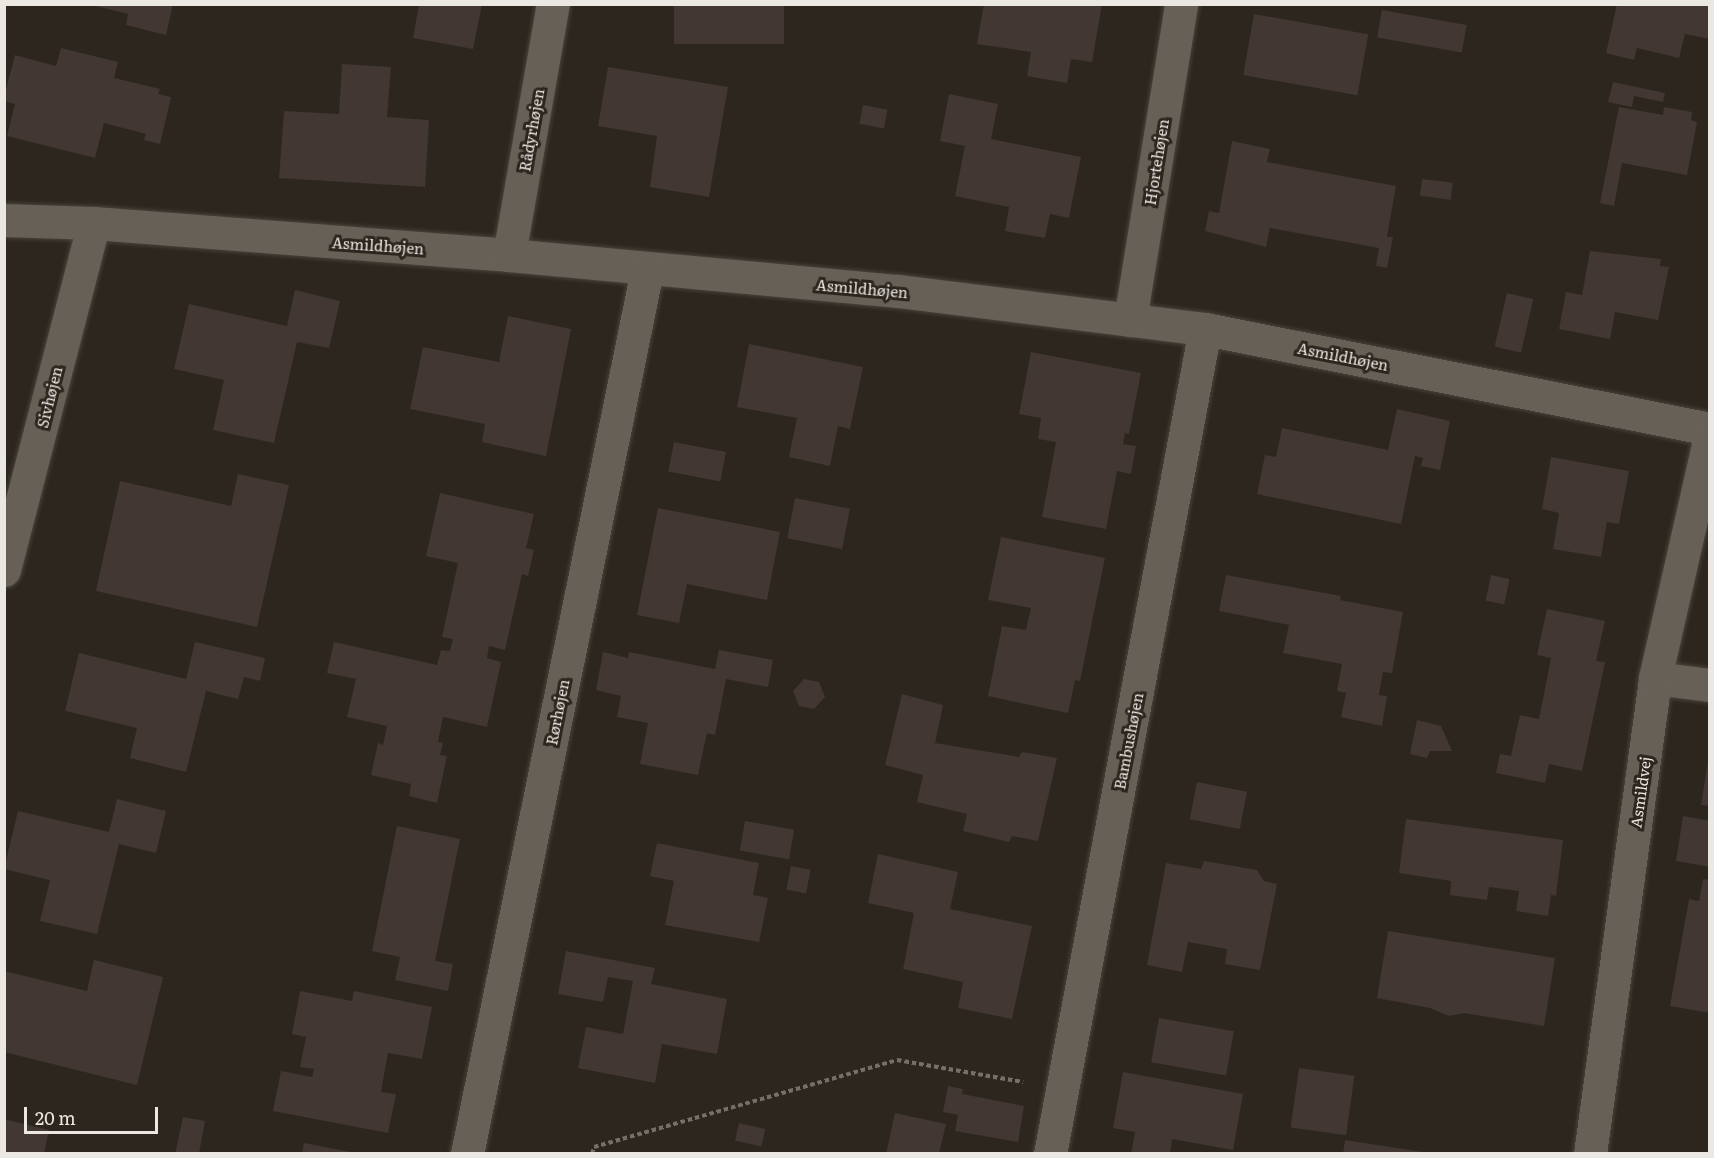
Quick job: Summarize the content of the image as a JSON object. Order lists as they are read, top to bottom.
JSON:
{
  "streets": {
    "street": [
      "Rådyrhøjen",
      "Hjortehøjen",
      "Asmildhøjen",
      "Sivhøjen",
      "Rørhøjen",
      "Bambushøjen",
      "Asmildvej"
    ]
  },
  "crossings": [
    ["Rådyrhøjen", "Asmildhøjen"],
    ["Hjortehøjen", "Asmildhøjen"],
    ["Asmildhøjen", "Sivhøjen"],
    ["Asmildhøjen", "Rørhøjen"],
    ["Asmildhøjen", "Bambushøjen"]
  ],
  "scale_bar": "20 m"
}
